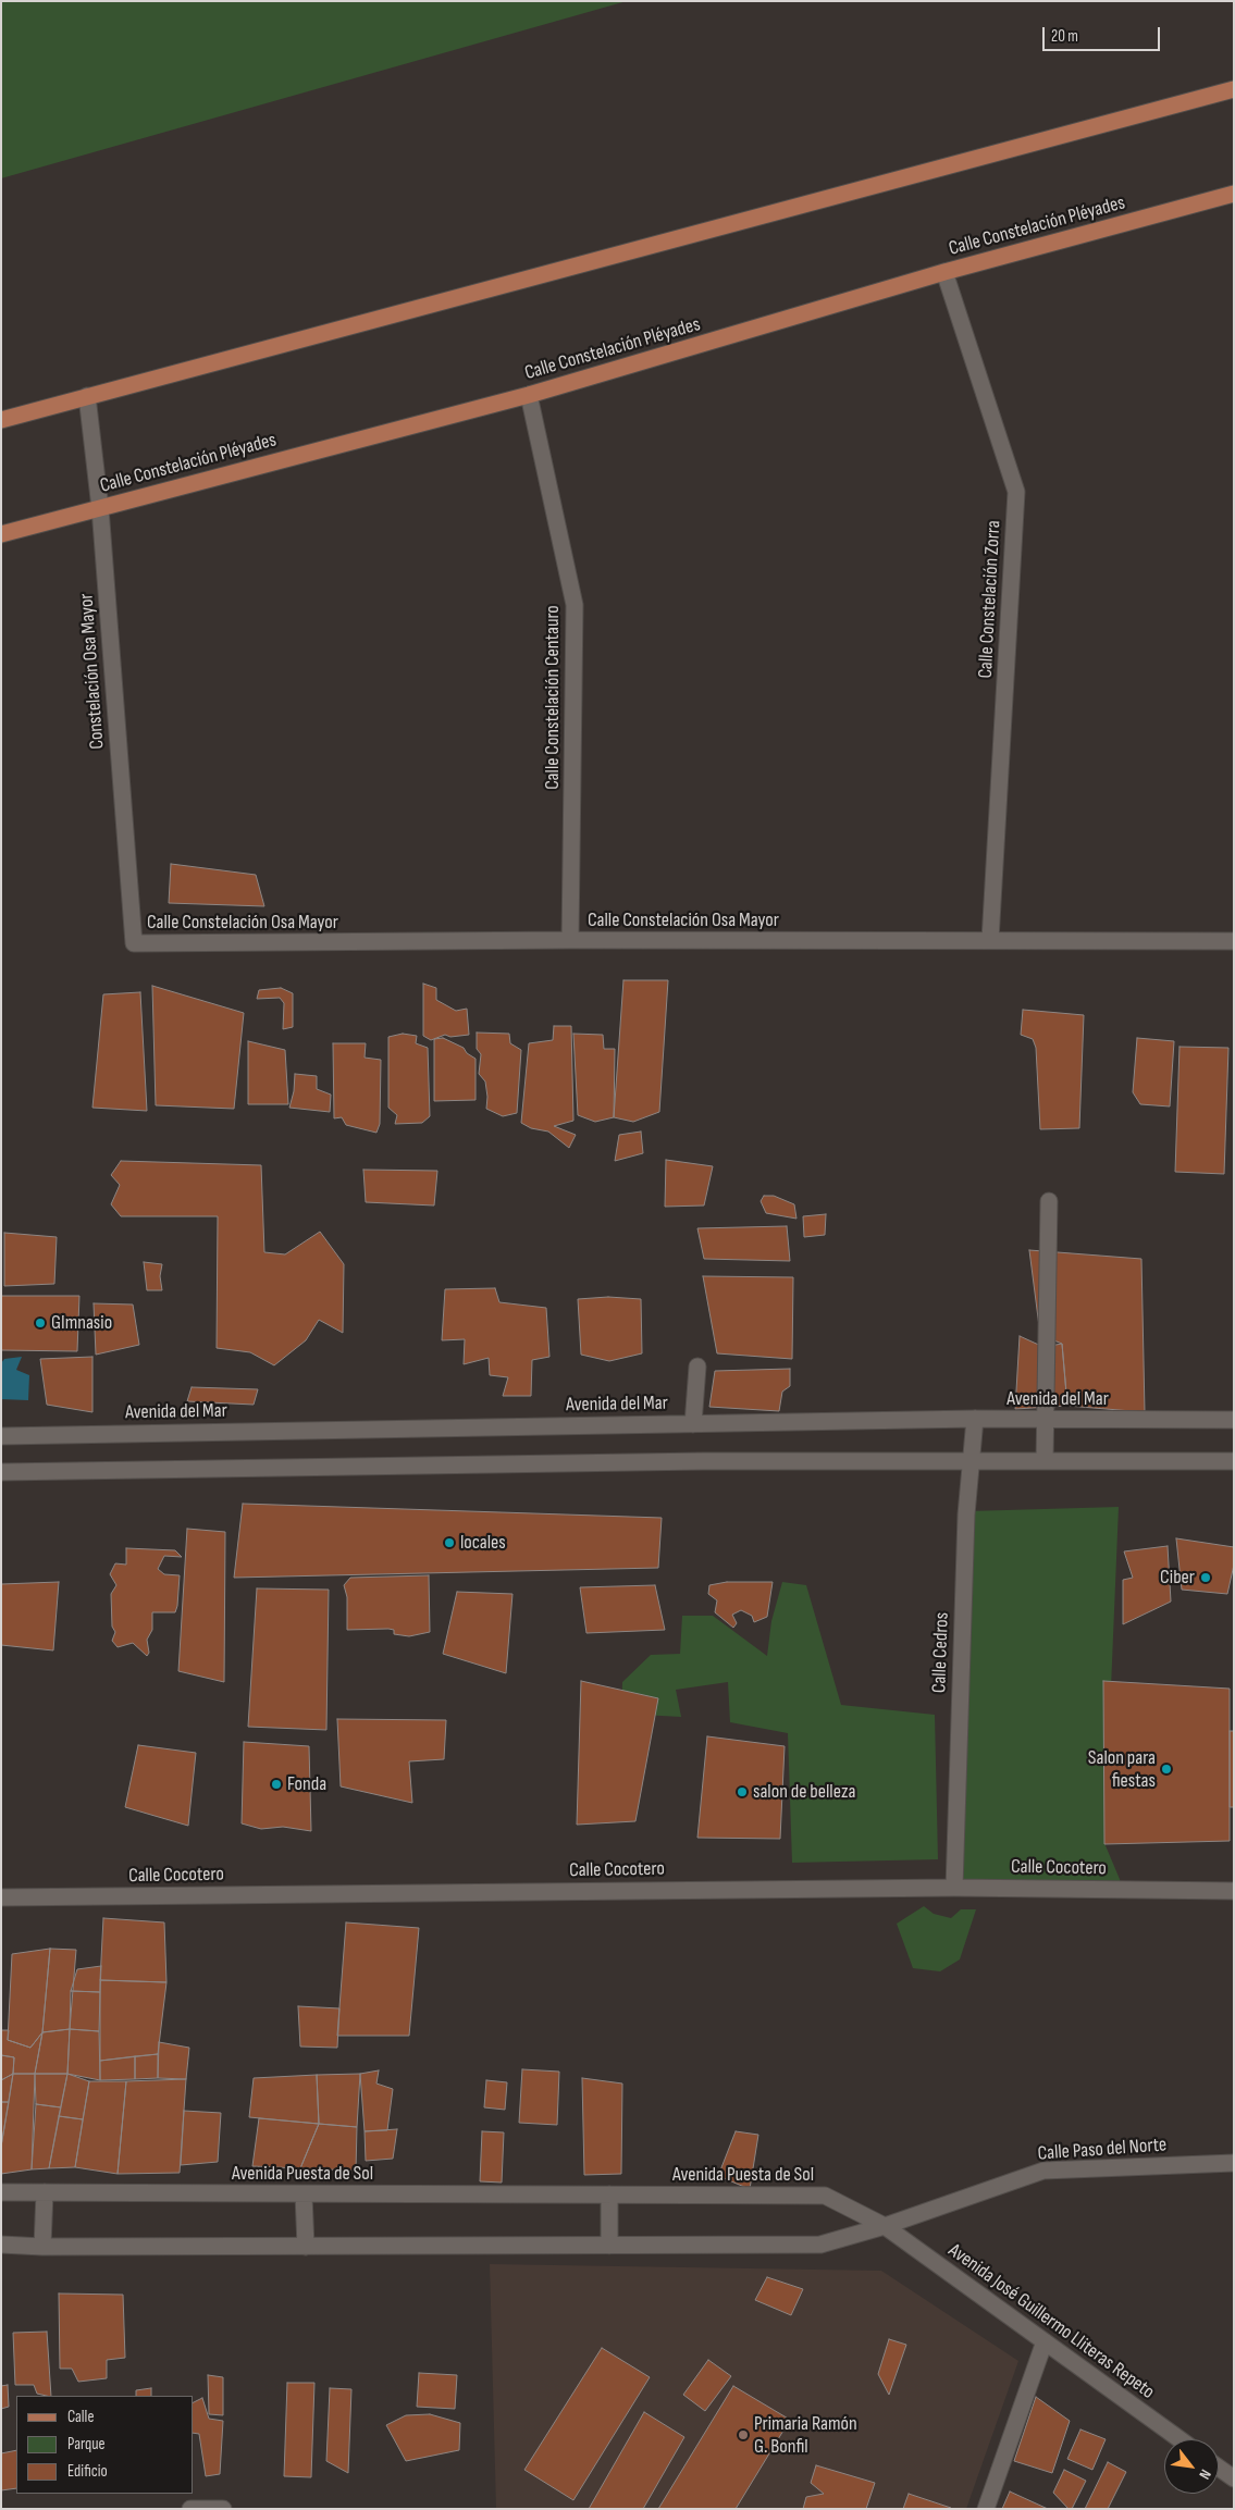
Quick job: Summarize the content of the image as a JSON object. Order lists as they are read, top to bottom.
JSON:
{
  "streets": {
    "main road": ["Calle Constelación Pléyades"],
    "street": [
      "Calle Constelación Zorra",
      "Constelación Osa Mayor",
      "Calle Constelación Centauro",
      "Calle Constelación Osa Mayor",
      "Avenida del Mar",
      "Calle Cedros",
      "Calle Cocotero",
      "Calle Paso del Norte",
      "Avenida Puesta de Sol",
      "Avenida José Guillermo Lliteras Repeto"
    ]
  },
  "crossings": [
    ["Calle Constelación Pléyades", "Calle Constelación Zorra"],
    ["Calle Constelación Pléyades", "Constelación Osa Mayor"],
    ["Calle Constelación Pléyades", "Calle Constelación Centauro"],
    ["Calle Constelación Zorra", "Calle Constelación Osa Mayor"],
    ["Constelación Osa Mayor", "Calle Constelación Osa Mayor"],
    ["Calle Constelación Centauro", "Calle Constelación Osa Mayor"],
    ["Avenida del Mar", "Calle Cedros"],
    ["Calle Cedros", "Calle Cocotero"],
    ["Calle Paso del Norte", "Avenida Puesta de Sol"],
    ["Calle Paso del Norte", "Avenida José Guillermo Lliteras Repeto"],
    ["Avenida Puesta de Sol", "Avenida José Guillermo Lliteras Repeto"]
  ],
  "places": [
    "GImnasio",
    "locales",
    "Ciber",
    "Salon para fiestas",
    "Fonda",
    "salon de belleza",
    "Primaria Ramón G. Bonfil"
  ],
  "legend": ["Calle", "Parque", "Edificio"],
  "scale_bar": "20 m",
  "north": "bottom right"
}
